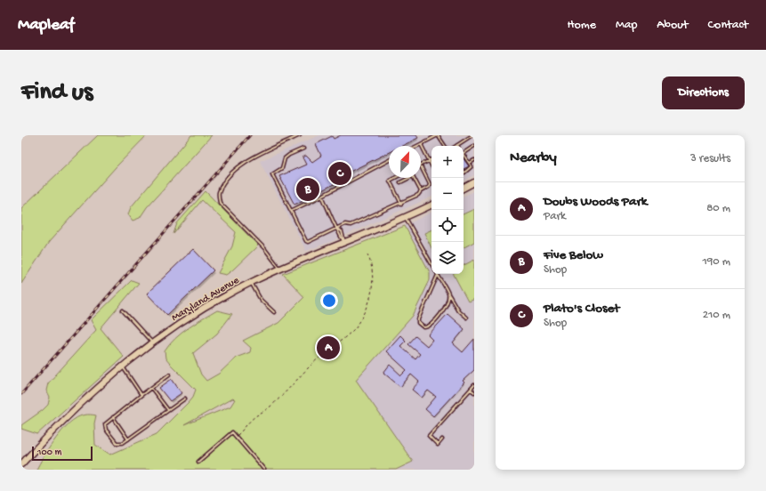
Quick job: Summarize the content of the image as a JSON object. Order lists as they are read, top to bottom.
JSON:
{
  "streets": {
    "main road": ["Maryland Avenue"]
  },
  "scale_bar": "100 m",
  "north": "top right",
  "page": {
    "header": "Mapleaf",
    "nav": [
      "Home",
      "Map",
      "About",
      "Contact"
    ],
    "buttons": "Directions",
    "title": "Find us",
    "heading": ["Nearby", "3 results"],
    "map_buttons": ["+", "−"],
    "pins": ["C", "B", "A"],
    "list": [
      {
        "mark": "A",
        "name": "Doubs Woods Park",
        "note": "Park",
        "value": "80 m"
      },
      {
        "mark": "B",
        "name": "Five Below",
        "note": "Shop",
        "value": "190 m"
      },
      {
        "mark": "C",
        "name": "Plato's Closet",
        "note": "Shop",
        "value": "210 m"
      }
    ],
    "scale": "100 m"
  }
}
